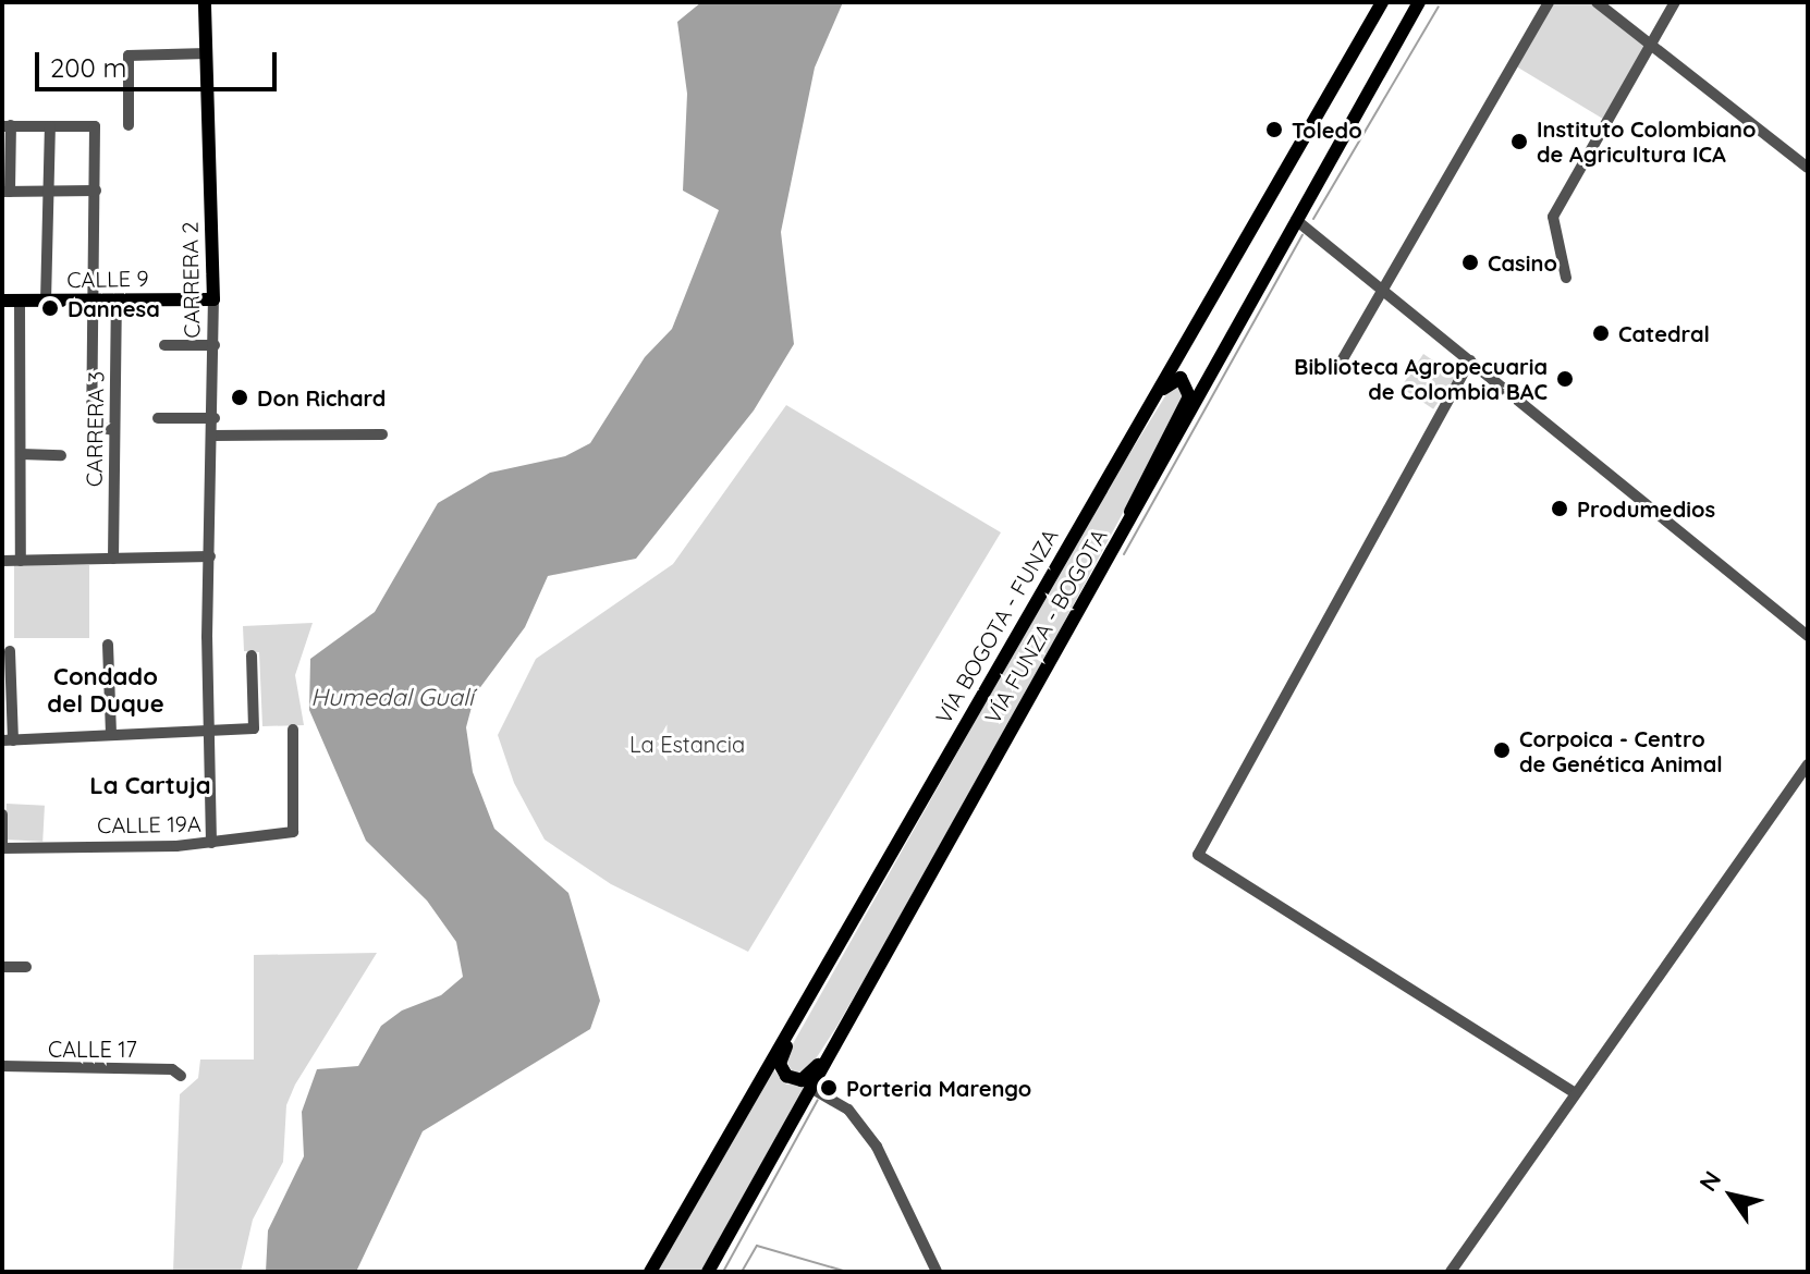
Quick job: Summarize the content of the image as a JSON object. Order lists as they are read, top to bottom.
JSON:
{
  "streets": {
    "main road": [
      "CALLE 9",
      "CARRERA 2",
      "VÍA BOGOTA - FUNZA",
      "VÍA FUNZA - BOGOTA"
    ],
    "street": ["CARRERA 3", "CALLE 19A", "CALLE 17"]
  },
  "crossings": [
    ["CALLE 9", "CARRERA 2"],
    ["CALLE 9", "CARRERA 3"],
    ["CARRERA 2", "CALLE 19A"]
  ],
  "districts": ["Condado del Duque", "La Cartuja"],
  "water": ["Humedal Gualí"],
  "parks": ["La Estancia"],
  "places": [
    "Toledo",
    "Instituto Colombiano de Agricultura ICA",
    "Casino",
    "Dannesa",
    "Catedral",
    "Biblioteca Agropecuaria de Colombia BAC",
    "Don Richard",
    "Produmedios",
    "Corpoica - Centro de Genética Animal",
    "Porteria Marengo"
  ],
  "scale_bar": "200 m",
  "north": "top left"
}
